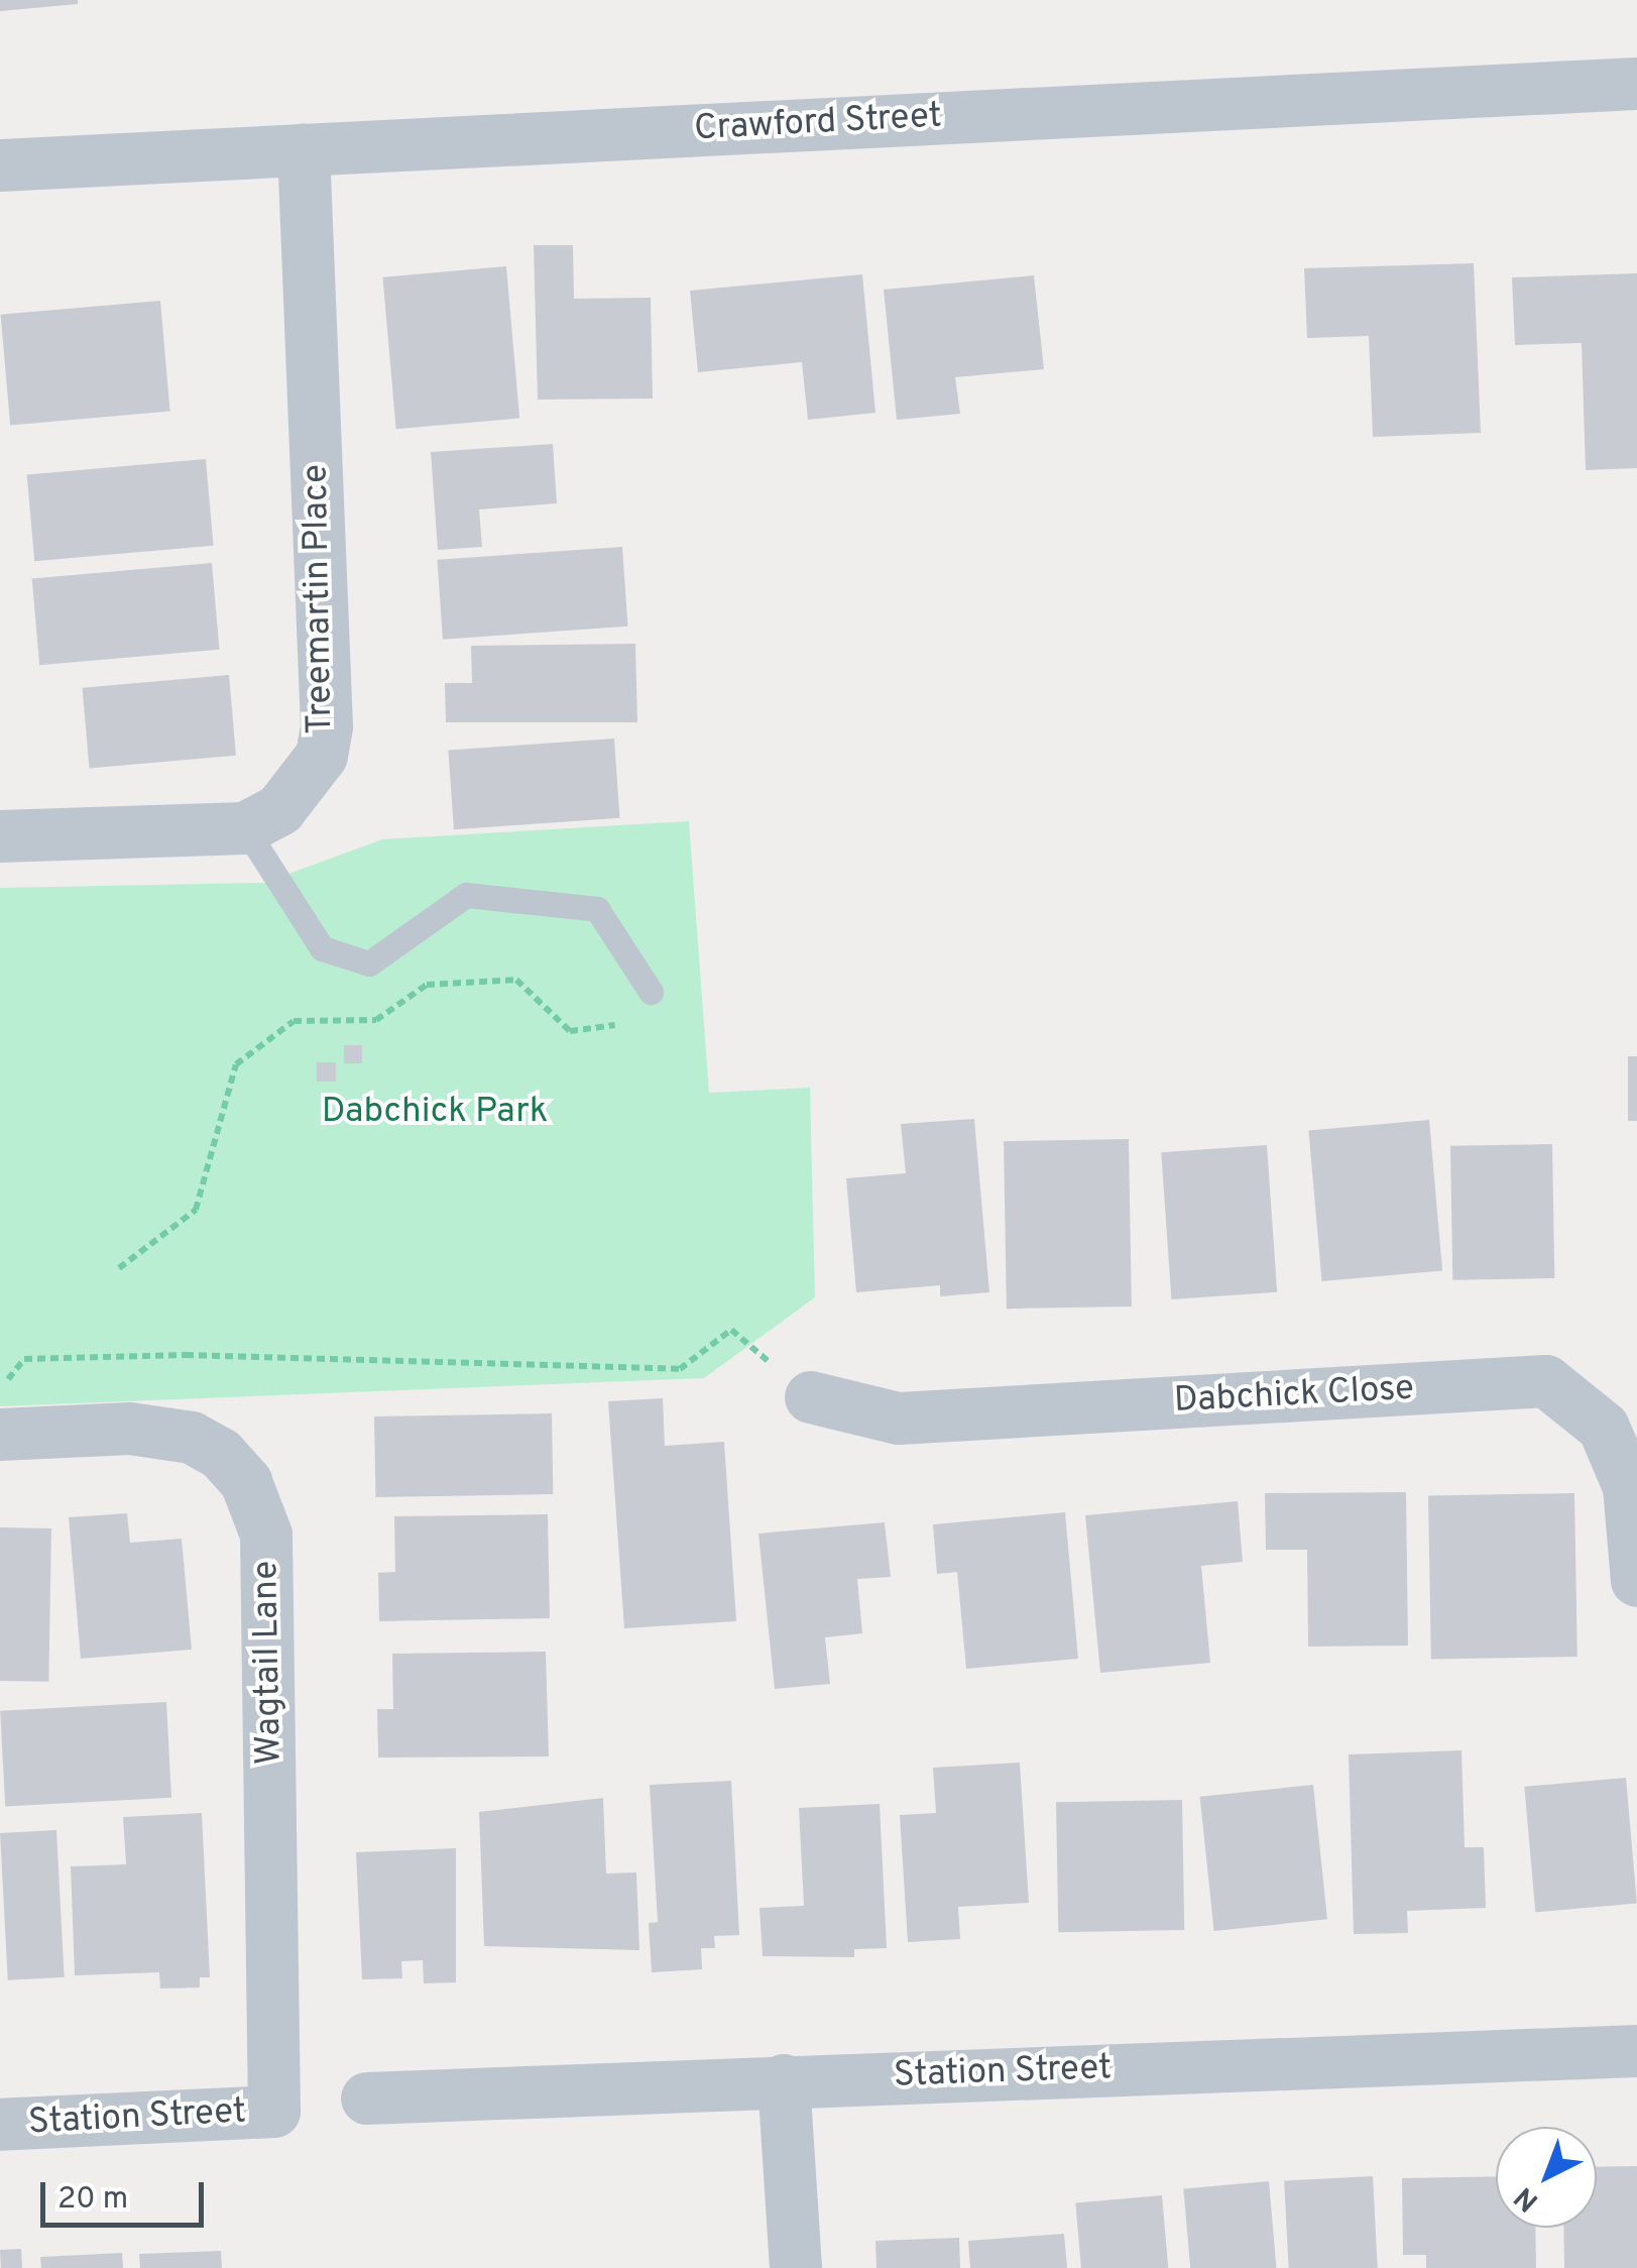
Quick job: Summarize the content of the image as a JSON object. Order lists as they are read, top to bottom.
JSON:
{
  "streets": {
    "street": [
      "Crawford Street",
      "Treemartin Place",
      "Dabchick Close",
      "Wagtail Lane",
      "Station Street"
    ]
  },
  "crossings": [
    ["Crawford Street", "Treemartin Place"],
    ["Wagtail Lane", "Station Street"]
  ],
  "parks": ["Dabchick Park"],
  "scale_bar": "20 m",
  "north": "bottom left"
}
